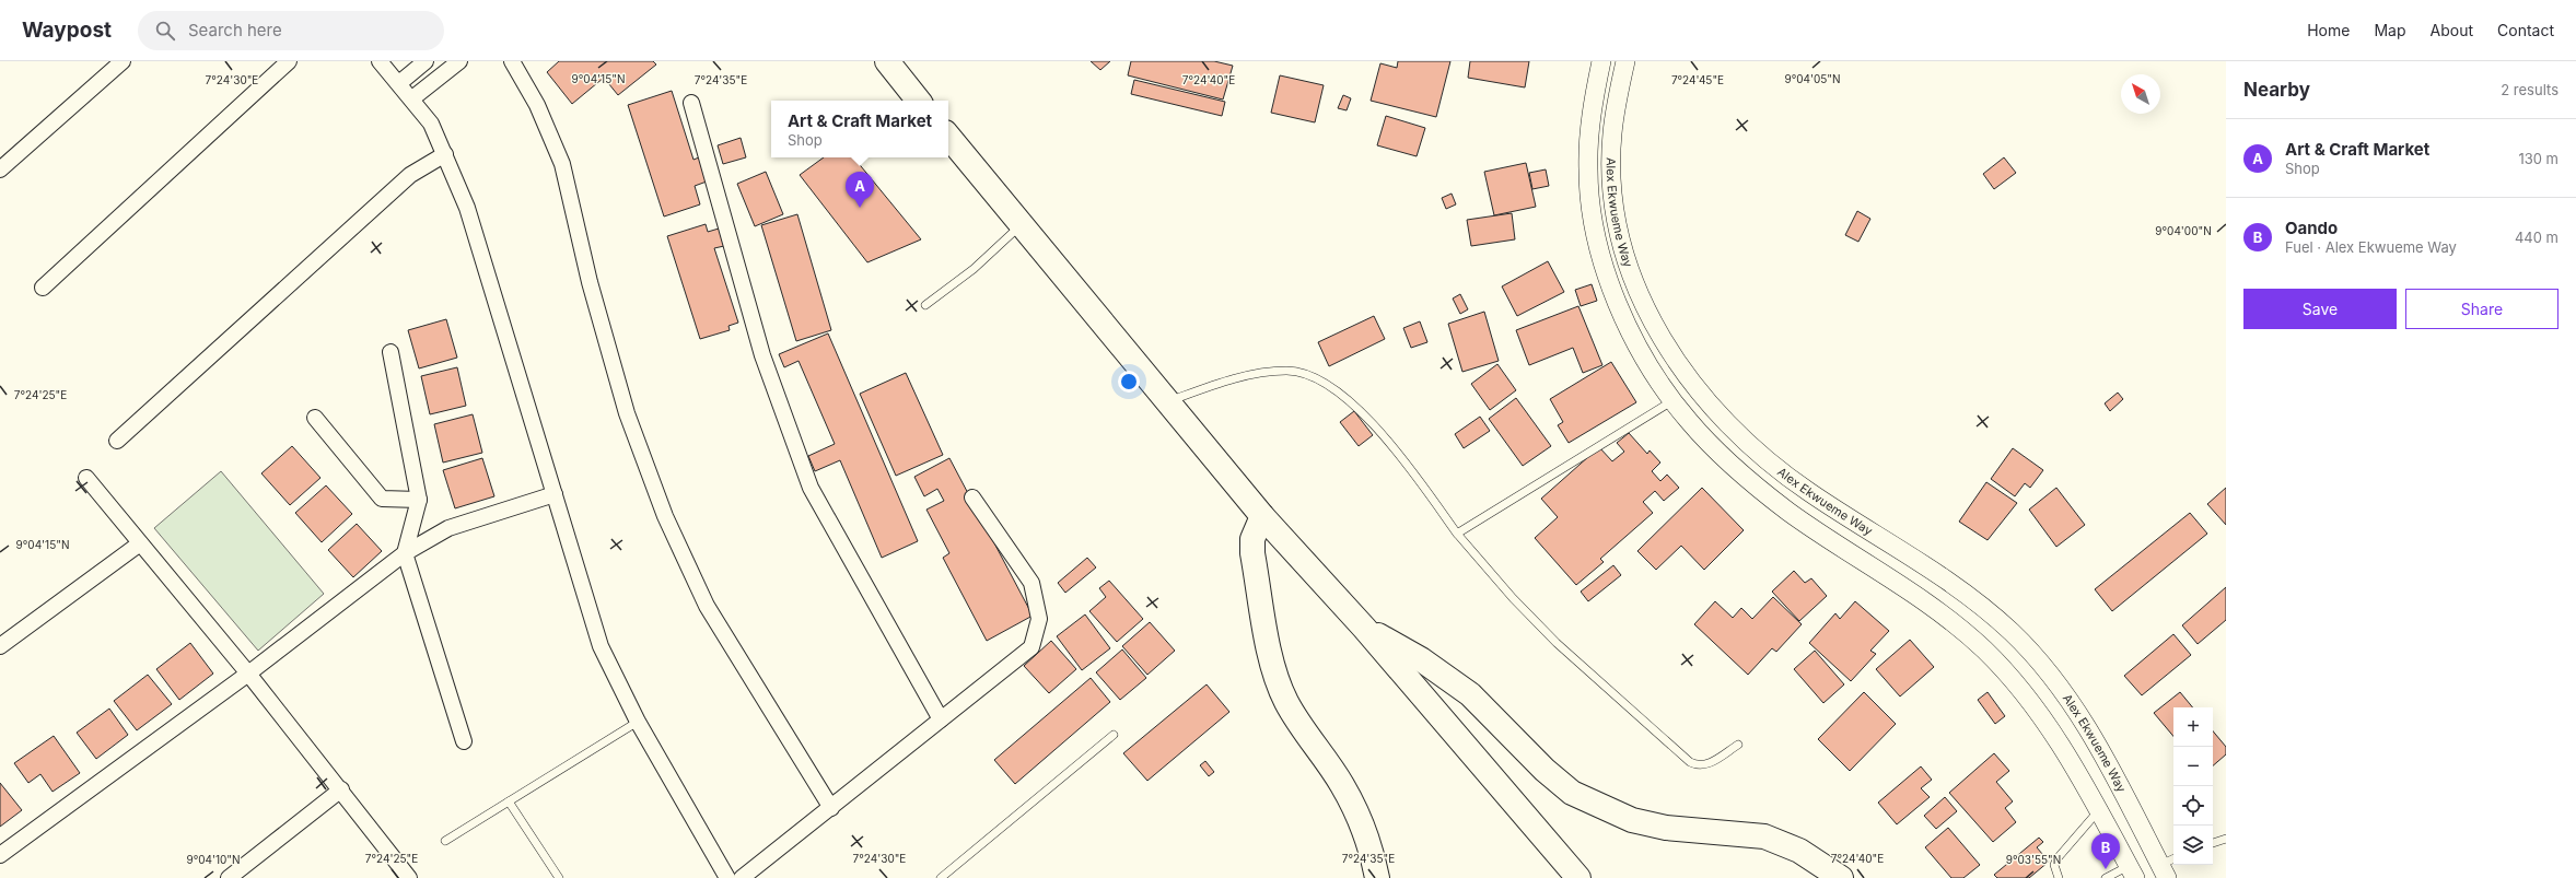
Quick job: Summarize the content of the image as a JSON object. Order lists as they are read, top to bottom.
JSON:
{
  "streets": {
    "street": ["Alex Ekwueme Way"]
  },
  "north": "top left",
  "page": {
    "header": "Waypost",
    "search": "Search here",
    "nav": [
      "Home",
      "Map",
      "About",
      "Contact"
    ],
    "heading": ["Nearby", "2 results"],
    "popup": ["Art & Craft Market", "Shop"],
    "list": [
      {
        "mark": "A",
        "name": "Art & Craft Market",
        "note": "Shop",
        "value": "130 m"
      },
      {
        "mark": "B",
        "name": "Oando",
        "note": "Fuel · Alex Ekwueme Way",
        "value": "440 m"
      }
    ],
    "pins": ["A", "B"],
    "buttons": ["Save", "Share"],
    "map_buttons": ["+", "−"]
  },
  "coordinates": [
    "9°04'15\"N",
    "9°04'05\"N",
    "7°24'30\"E",
    "7°24'35\"E",
    "7°24'40\"E",
    "7°24'45\"E",
    "9°04'00\"N",
    "7°24'25\"E",
    "9°04'10\"N",
    "9°03'55\"N"
  ]
}
